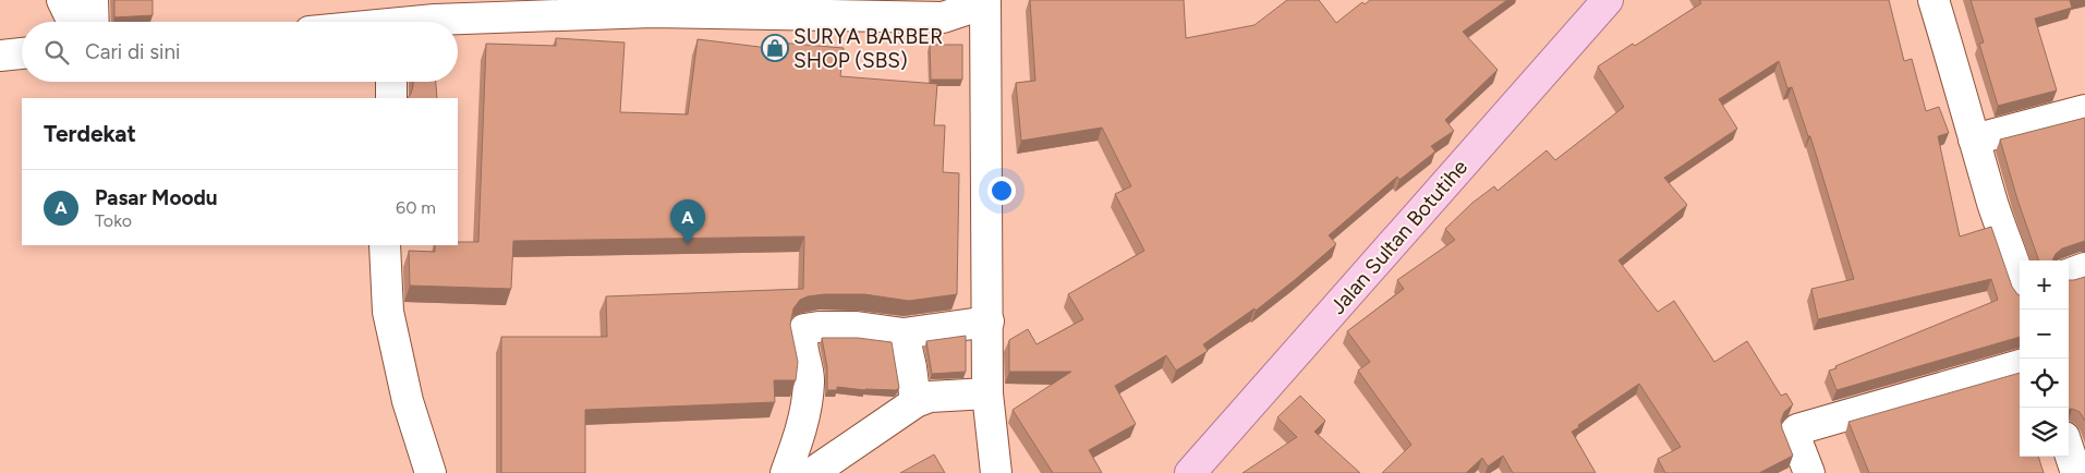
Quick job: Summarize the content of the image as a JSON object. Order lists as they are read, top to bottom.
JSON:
{
  "streets": {
    "main road": ["Jalan Sultan Botutihe"]
  },
  "places": {
    "shop": ["SURYA BARBER SHOP (SBS)"]
  },
  "page": {
    "search": "Cari di sini",
    "heading": "Terdekat",
    "list": [
      {
        "mark": "A",
        "name": "Pasar Moodu",
        "note": "Toko",
        "value": "60 m"
      }
    ],
    "pins": "A",
    "map_buttons": ["+", "−"]
  }
}
